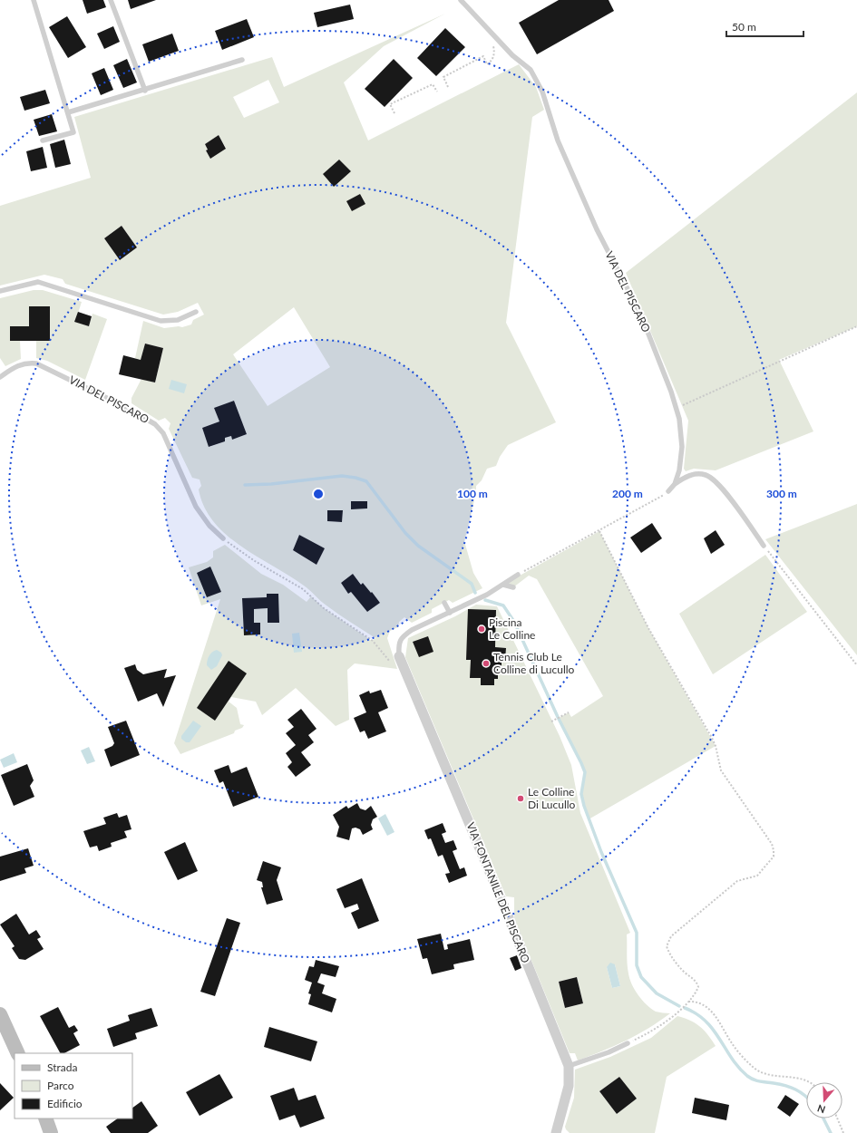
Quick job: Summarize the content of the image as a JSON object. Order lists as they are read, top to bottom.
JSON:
{
  "streets": {
    "street": ["VIA FONTANILE DEL PISCARO"],
    "lane": ["VIA DEL PISCARO"]
  },
  "places": ["Piscina Le Colline", "Tennis Club Le Colline di Lucullo", "Le Colline Di Lucullo"],
  "legend": ["Strada", "Parco", "Edificio"],
  "scale_bar": "50 m",
  "north": "bottom",
  "rings": ["100 m", "200 m", "300 m"]
}
